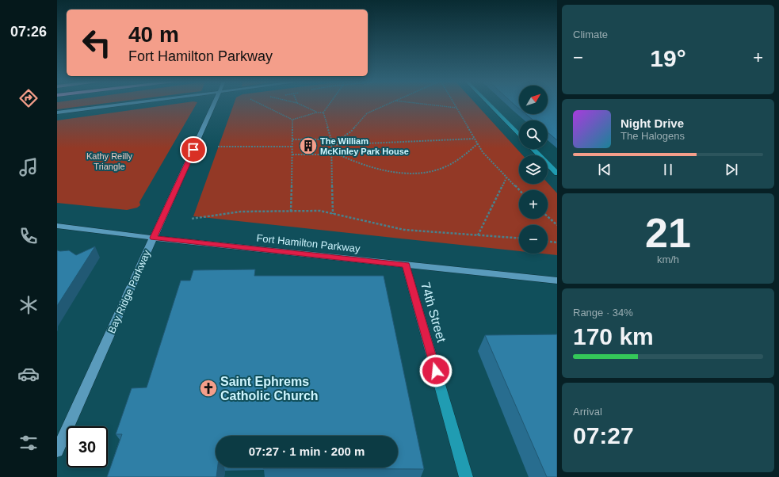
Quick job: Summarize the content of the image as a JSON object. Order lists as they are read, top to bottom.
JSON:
{
  "streets": {
    "main road": ["Fort Hamilton Parkway", "Bay Ridge Parkway"],
    "street": ["74th Street"]
  },
  "crossings": [
    ["Fort Hamilton Parkway", "Bay Ridge Parkway"],
    ["Fort Hamilton Parkway", "74th Street"]
  ],
  "parks": ["Kathy Reilly Triangle"],
  "places": {
    "building": ["The William McKinley Park House"],
    "church": ["Saint Ephrems Catholic Church"]
  },
  "north": "top right",
  "page": {
    "tabs": "07:26",
    "tile": [
      "Climate",
      ["21", "km/h"],
      ["Range · 34%", "170 km"],
      ["Arrival", "07:27"]
    ],
    "turn": ["40 m", "Fort Hamilton Parkway"],
    "heat": ["−", "19°", "+"],
    "map_buttons": ["+", "−"],
    "song": ["Night Drive", "The Halogens"],
    "limit": "30",
    "trip": "07:27 · 1 min · 200 m"
  }
}
